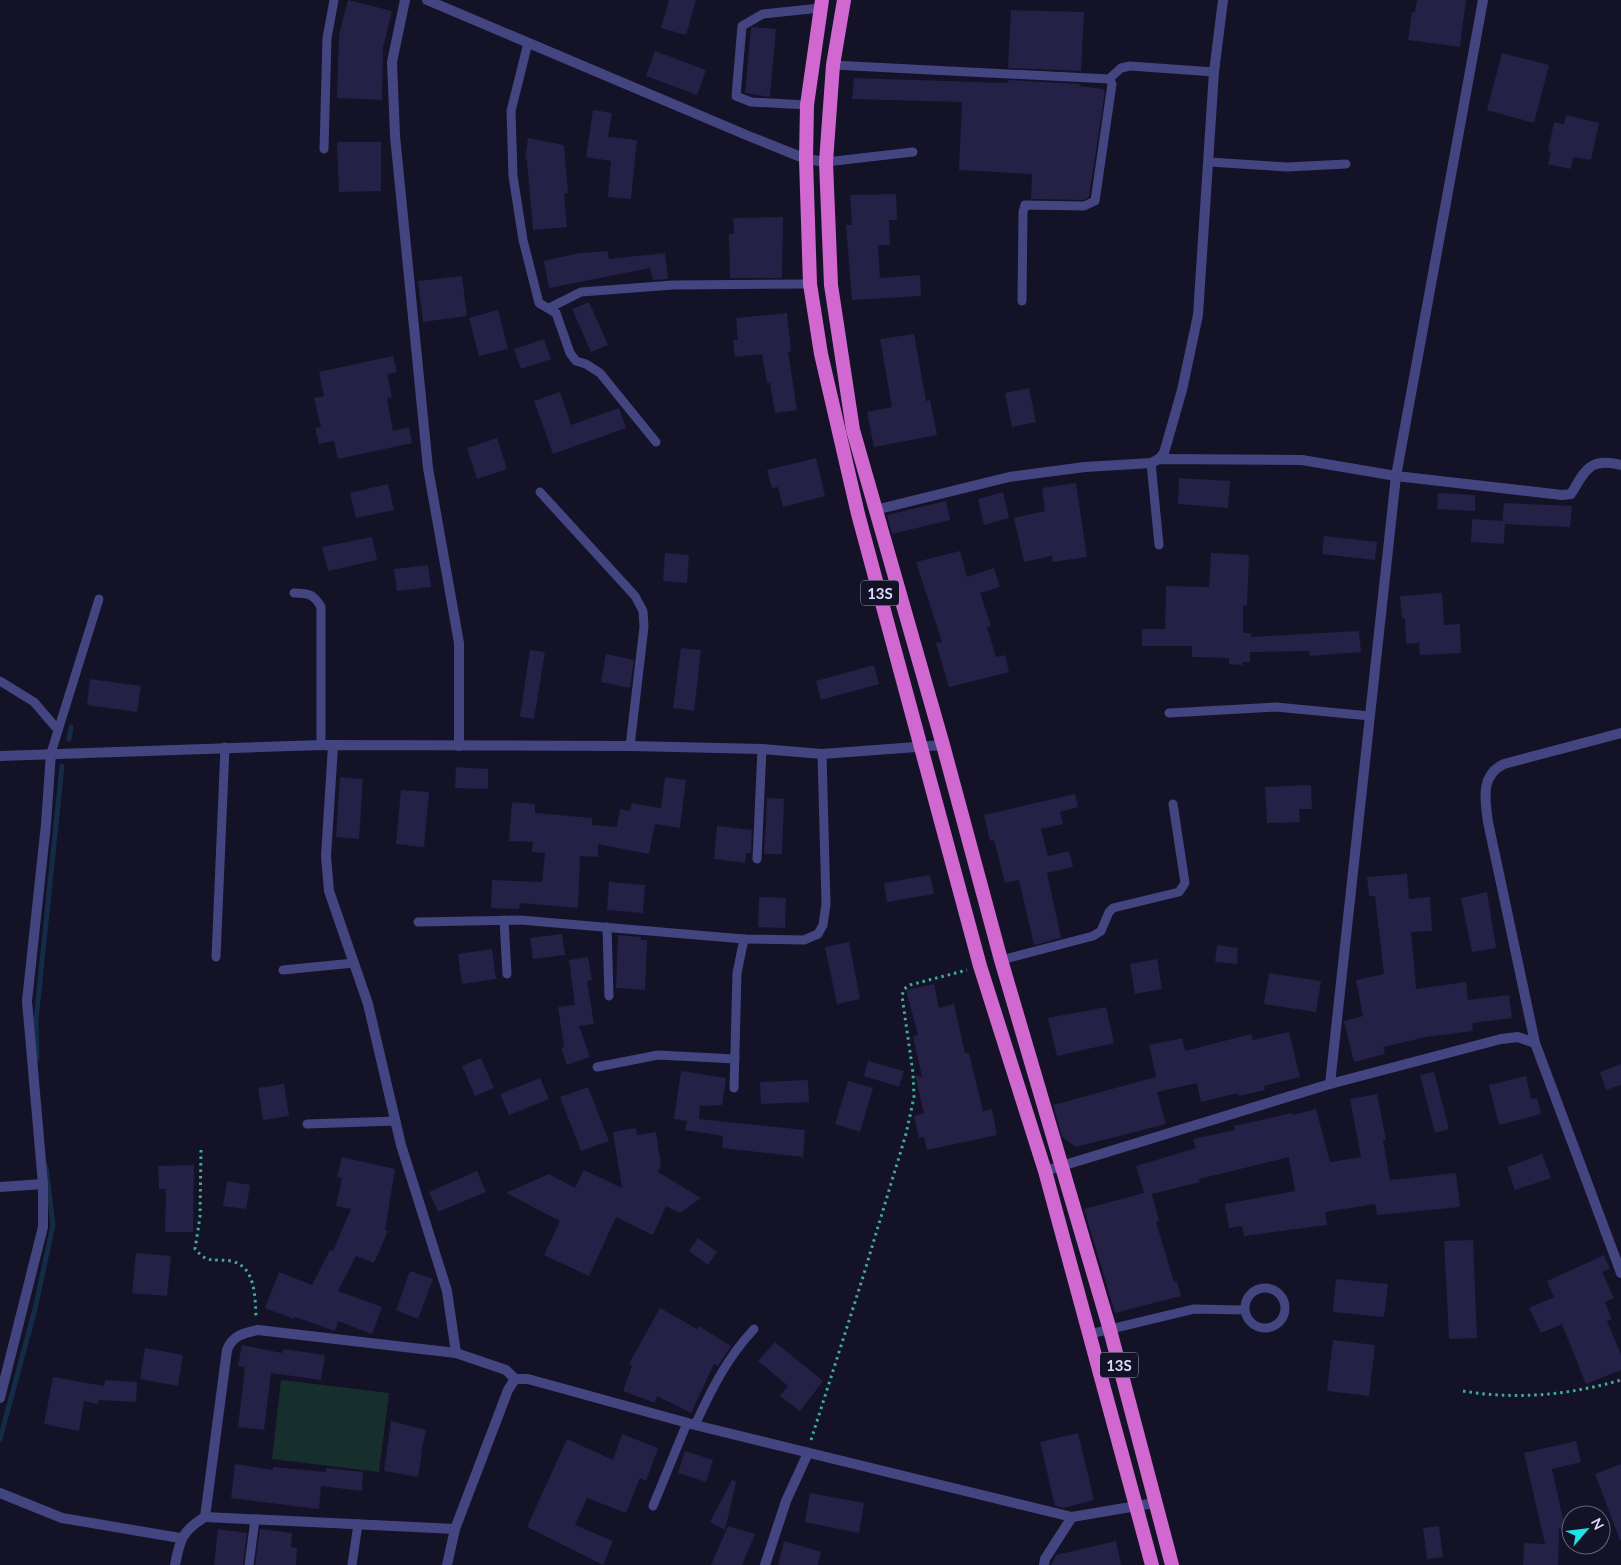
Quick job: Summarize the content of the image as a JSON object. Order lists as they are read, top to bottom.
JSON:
{
  "streets": {
    "highway": ["13S"]
  },
  "north": "top right"
}
